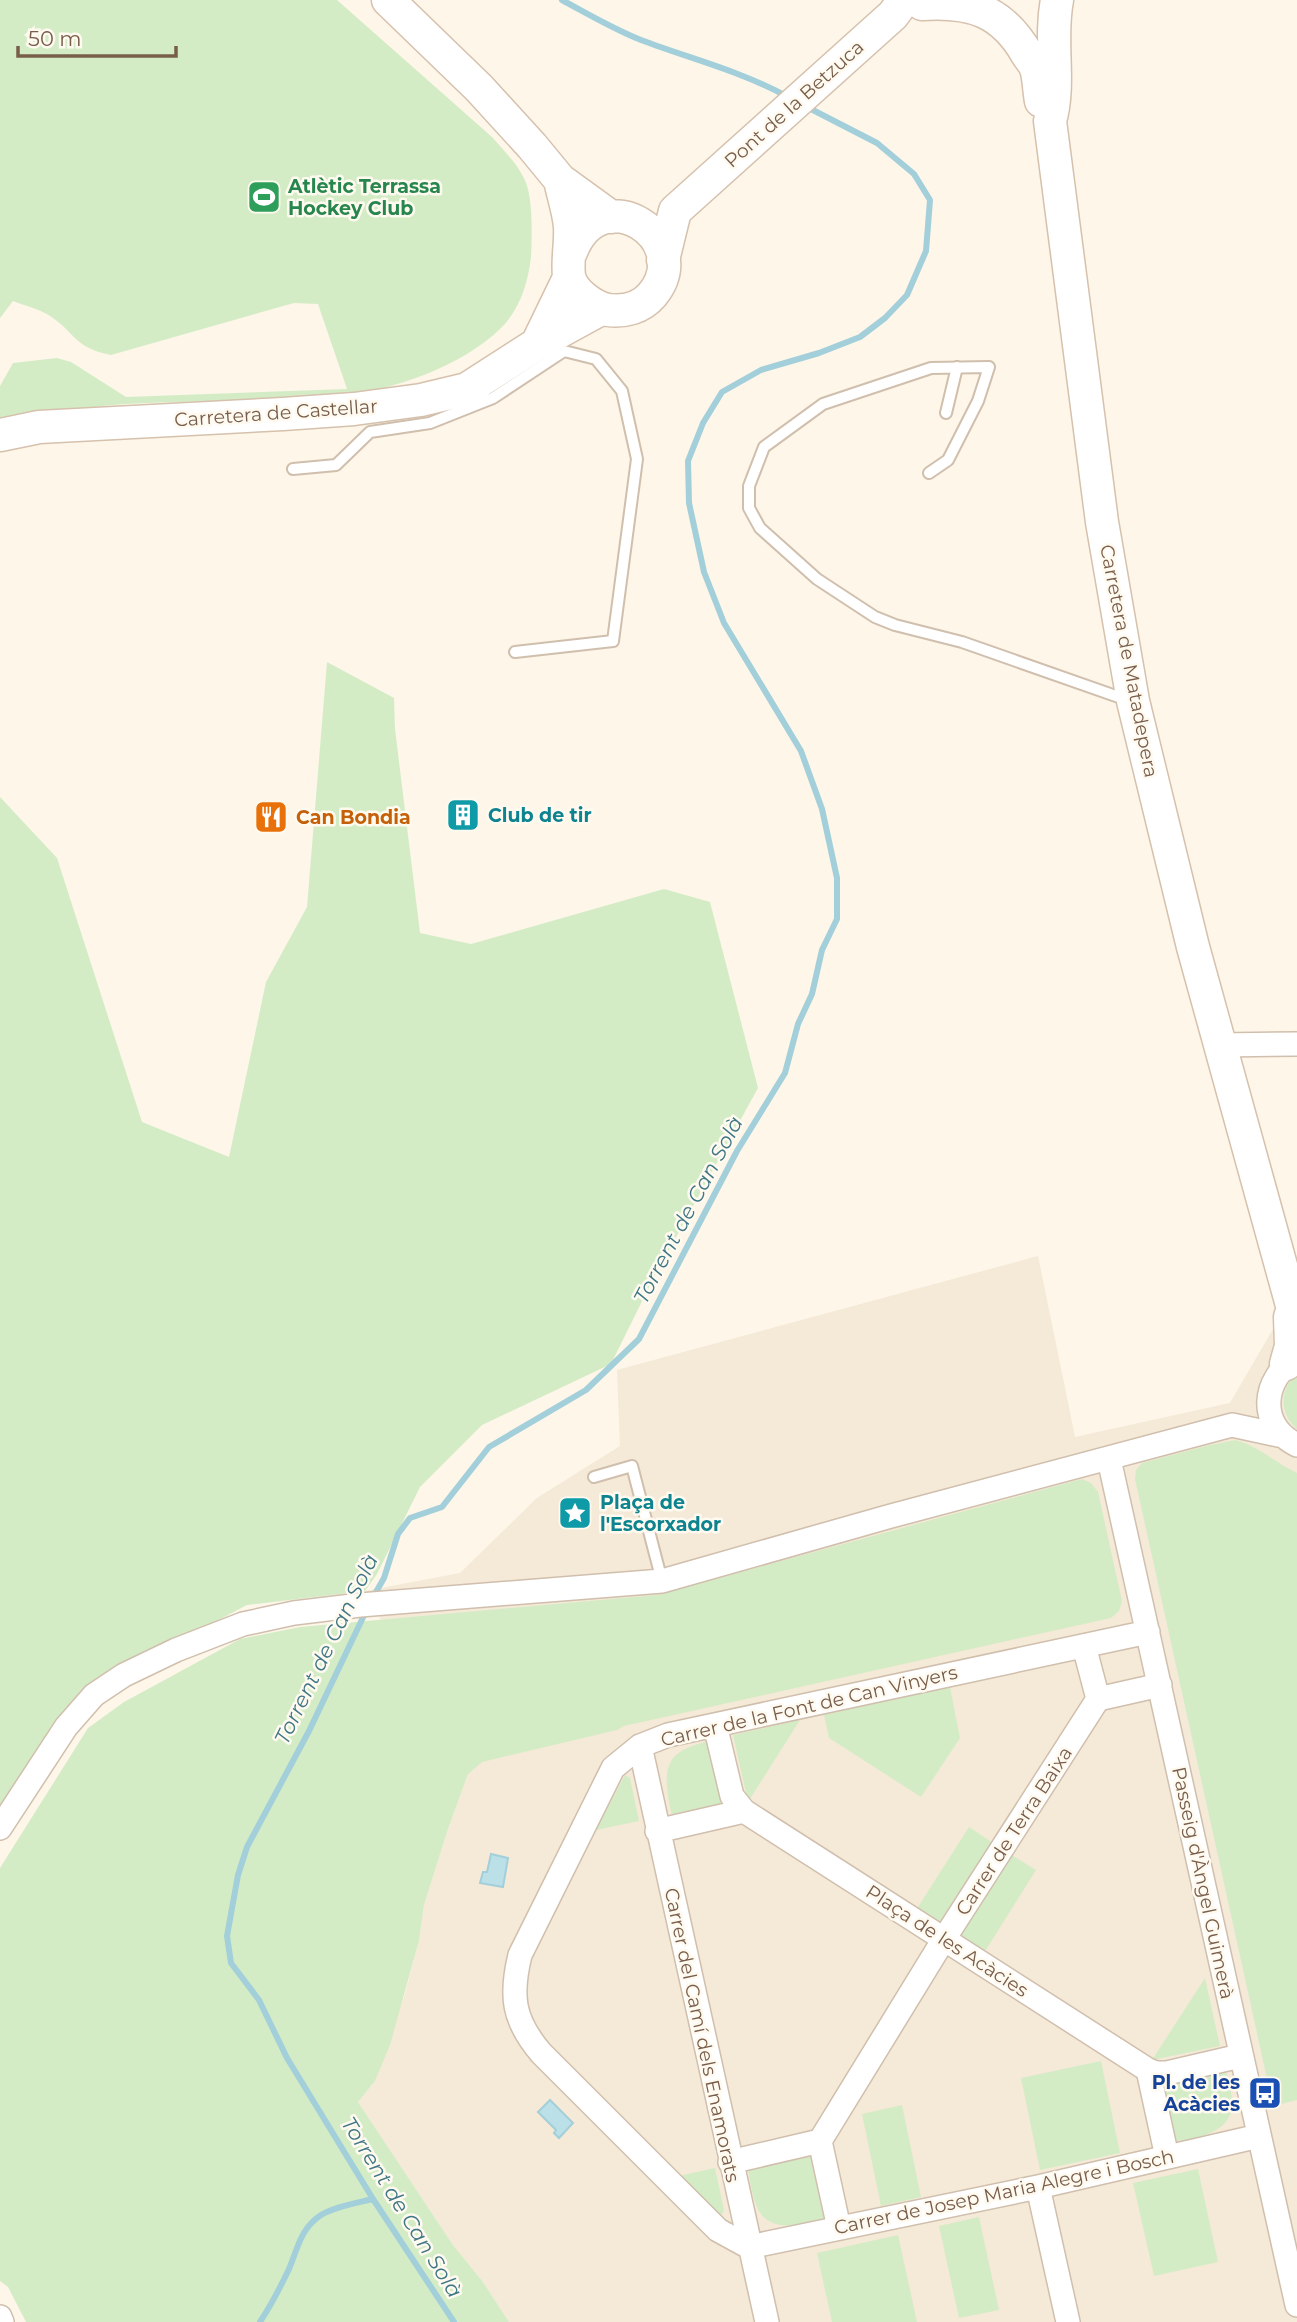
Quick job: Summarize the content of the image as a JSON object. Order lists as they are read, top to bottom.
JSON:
{
  "streets": {
    "street": [
      "Pont de la Betzuca",
      "Carretera de Castellar",
      "Carretera de Matadepera",
      "Carrer de la Font de Can Vinyers",
      "Carrer de Terra Baixa",
      "Passeig d'Àngel Guimerà",
      "Plaça de les Acàcies",
      "Carrer del Camí dels Enamorats",
      "Carrer de Josep Maria Alegre i Bosch"
    ]
  },
  "crossings": [
    ["Carrer de la Font de Can Vinyers", "Passeig d'Àngel Guimerà"],
    ["Carrer de la Font de Can Vinyers", "Carrer del Camí dels Enamorats"],
    ["Carrer de la Font de Can Vinyers", "Carrer de Josep Maria Alegre i Bosch"],
    ["Carrer de Terra Baixa", "Plaça de les Acàcies"],
    ["Passeig d'Àngel Guimerà", "Carrer de Josep Maria Alegre i Bosch"],
    ["Carrer del Camí dels Enamorats", "Carrer de Josep Maria Alegre i Bosch"]
  ],
  "water": ["Torrent de Can Solà"],
  "places": {
    "sports": ["Atlètic Terrassa Hockey Club"],
    "building": ["Club de tir"],
    "restaurant": ["Can Bondia"],
    "place": ["Plaça de l'Escorxador"],
    "bus stop": ["Pl. de les Acàcies"]
  },
  "scale_bar": "50 m"
}
